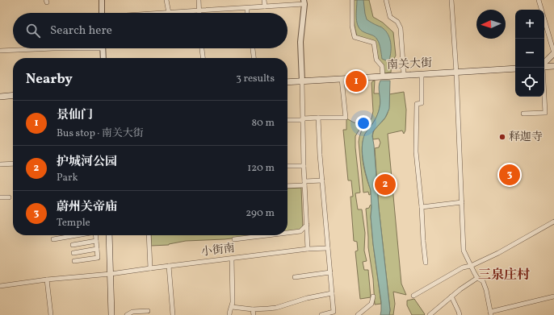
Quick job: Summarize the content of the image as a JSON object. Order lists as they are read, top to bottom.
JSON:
{
  "streets": {
    "main road": ["南关大街"],
    "street": ["小街南"]
  },
  "districts": ["三泉庄村"],
  "places": ["释迦寺"],
  "north": "left",
  "page": {
    "map_buttons": ["+", "−"],
    "search": "Search here",
    "heading": ["Nearby", "3 results"],
    "pins": ["1", "3", "2"],
    "list": [
      {
        "mark": "1",
        "name": "景仙门",
        "note": "Bus stop · 南关大街",
        "value": "80 m"
      },
      {
        "mark": "2",
        "name": "护城河公园",
        "note": "Park",
        "value": "120 m"
      },
      {
        "mark": "3",
        "name": "蔚州关帝庙",
        "note": "Temple",
        "value": "290 m"
      }
    ]
  }
}
